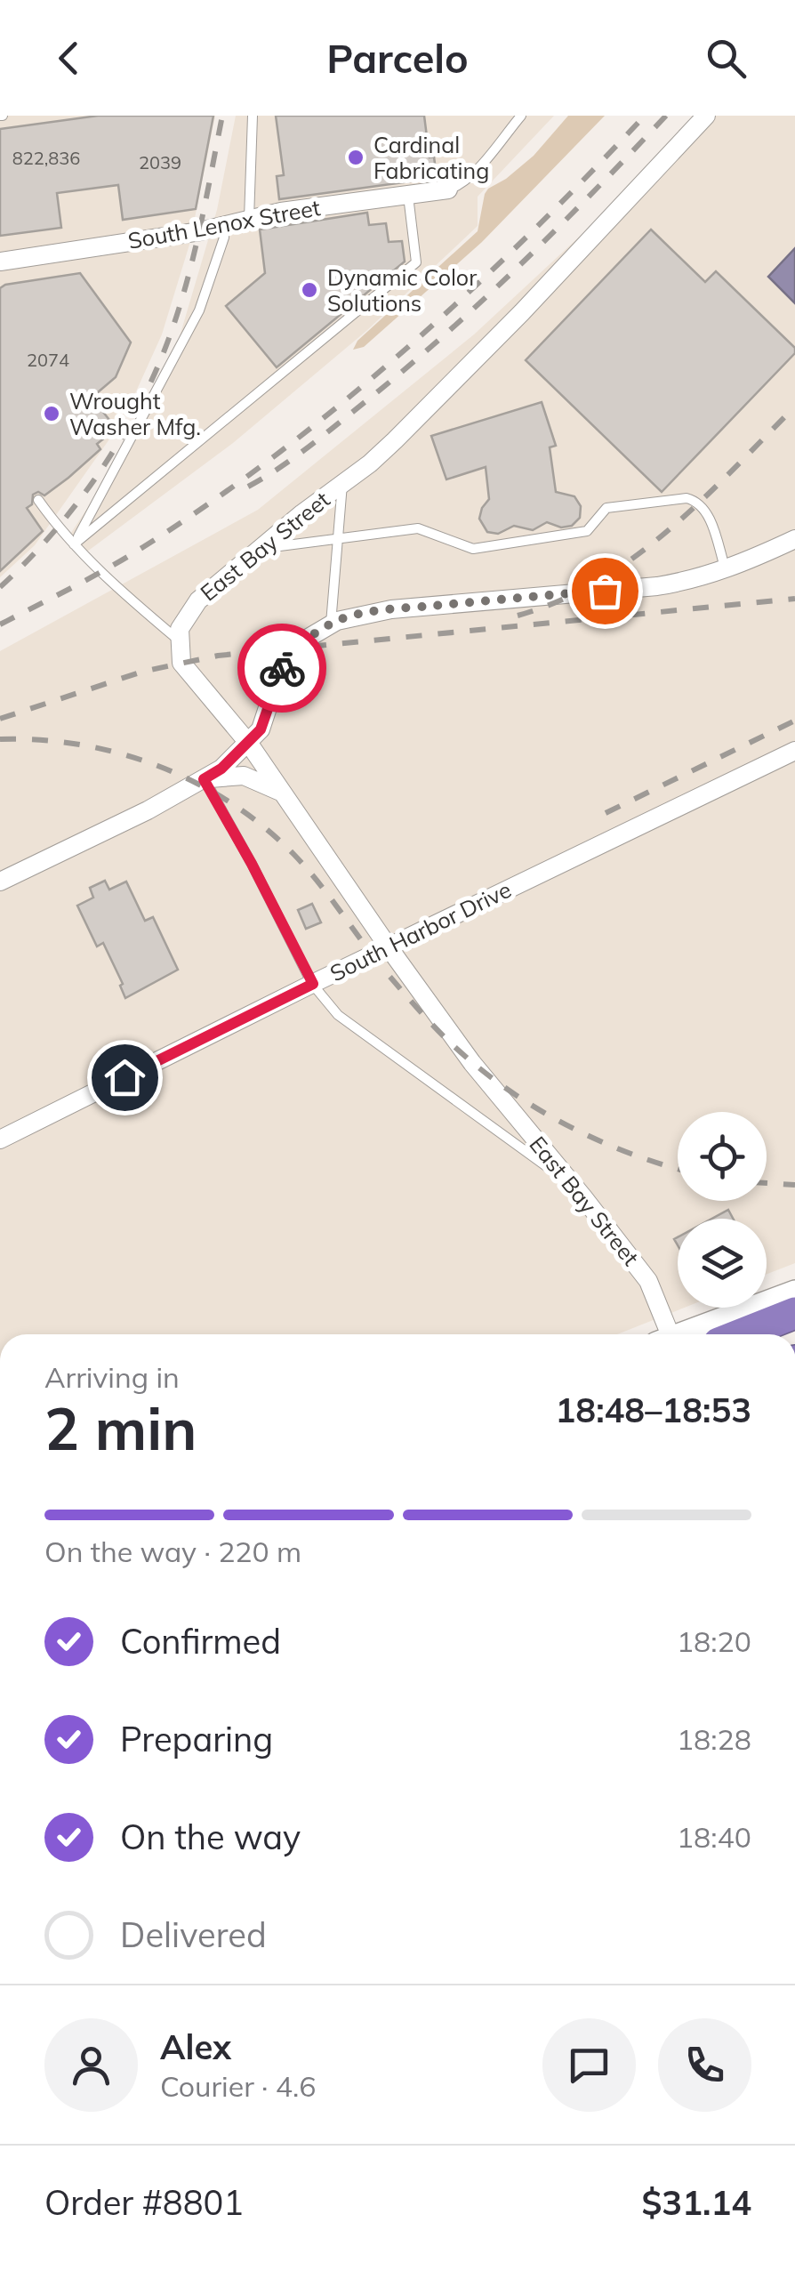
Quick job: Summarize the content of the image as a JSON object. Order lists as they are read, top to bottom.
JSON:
{
  "streets": {
    "street": ["South Lenox Street", "East Bay Street", "South Harbor Drive"]
  },
  "crossings": [
    ["East Bay Street", "South Harbor Drive"]
  ],
  "places": ["Cardinal Fabricating", "Dynamic Color Solutions", "Wrought Washer Mfg."],
  "house_numbers": ["822,836", "2039", "2074"],
  "page": {
    "header": "Parcelo",
    "heading": ["2 min", "Arriving in", "18:48–18:53"],
    "panel": [
      "Alex",
      "Courier · 4.6",
      "Order #8801",
      "$31.14"
    ],
    "bar": "On the way · 220 m",
    "list": [
      ["Confirmed", "18:20"],
      ["Preparing", "18:28"],
      ["On the way", "18:40"],
      "Delivered"
    ]
  }
}
